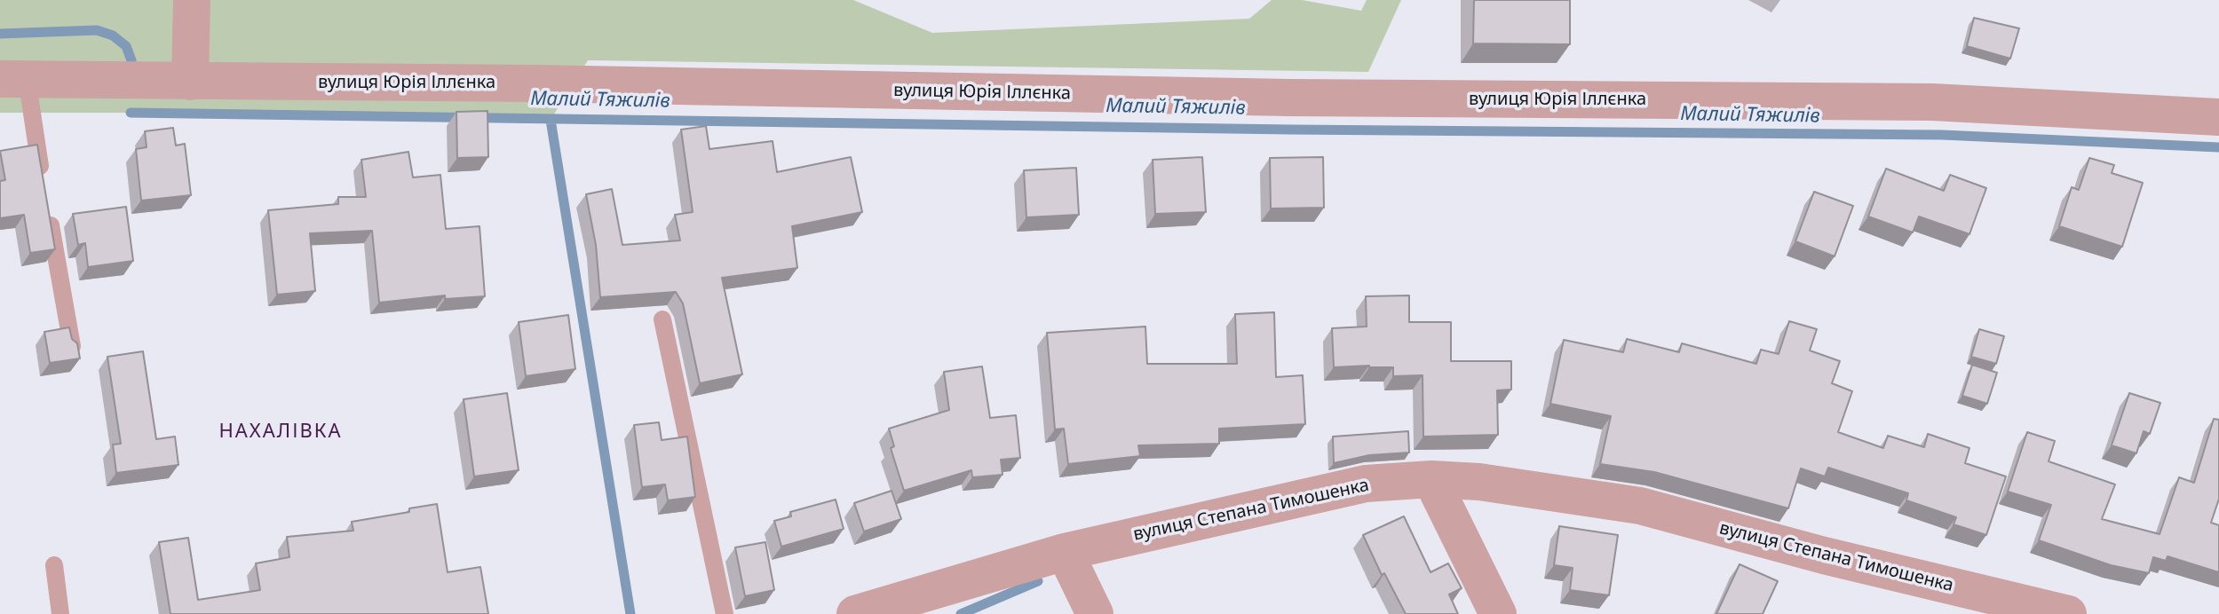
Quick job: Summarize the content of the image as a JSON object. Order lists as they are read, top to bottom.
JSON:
{
  "streets": {
    "street": ["вулиця Юрія Іллєнка", "вулиця Степана Тимошенка"]
  },
  "districts": ["НАХАЛІВКА"],
  "water": ["Малий Тяжилів"]
}
